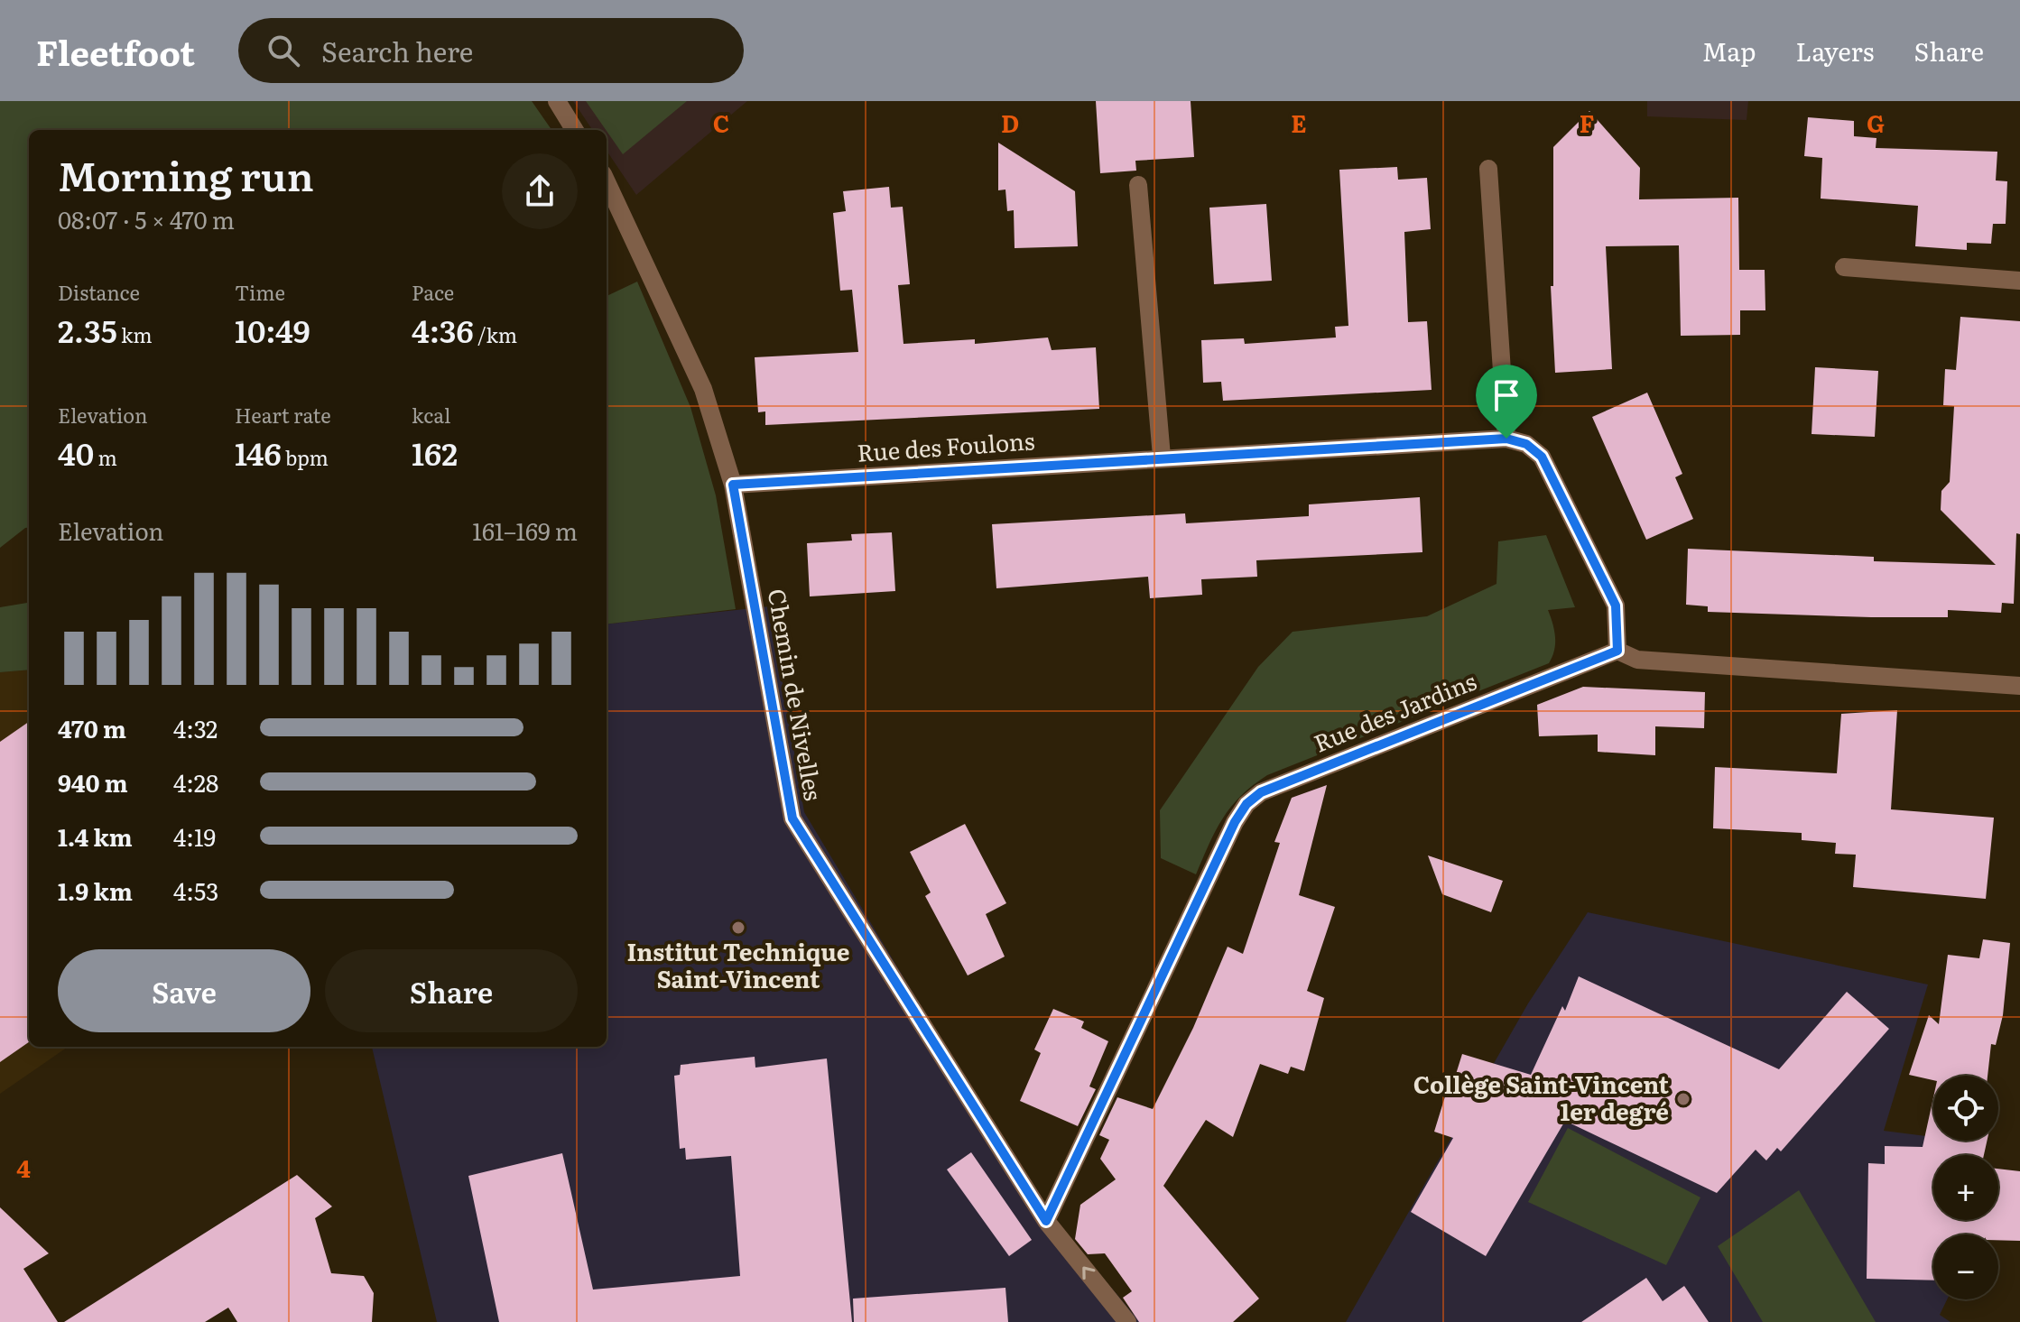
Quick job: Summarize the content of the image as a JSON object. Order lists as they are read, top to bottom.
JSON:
{
  "streets": {
    "street": ["Rue des Foulons", "Chemin de Nivelles", "Rue des Jardins"]
  },
  "crossings": [
    ["Rue des Foulons", "Chemin de Nivelles"],
    ["Rue des Foulons", "Rue des Jardins"],
    ["Chemin de Nivelles", "Rue des Jardins"]
  ],
  "places": ["Institut Technique Saint-Vincent", "Collège Saint-Vincent 1er degré"],
  "page": {
    "header": "Fleetfoot",
    "search": "Search here",
    "nav": ["Map", "Layers", "Share"],
    "heading": ["Morning run", "08:07 · 5 × 470 m"],
    "stats": [
      ["Distance", "2.35 km"],
      ["Time", "10:49"],
      ["Pace", "4:36 /km"],
      ["Elevation", "40 m"],
      ["Heart rate", "146 bpm"],
      ["kcal", "162"]
    ],
    "chart": ["Elevation", "161–169 m"],
    "list": [
      {
        "name": "470 m",
        "note": "4:32"
      },
      {
        "name": "940 m",
        "note": "4:28"
      },
      {
        "name": "1.4 km",
        "note": "4:19"
      },
      {
        "name": "1.9 km",
        "note": "4:53"
      }
    ],
    "buttons": ["Save", "Share"],
    "map_buttons": ["+", "−"]
  },
  "grid": {
    "columns": [
      "C",
      "D",
      "E",
      "F",
      "G"
    ],
    "rows": ["4"]
  }
}
